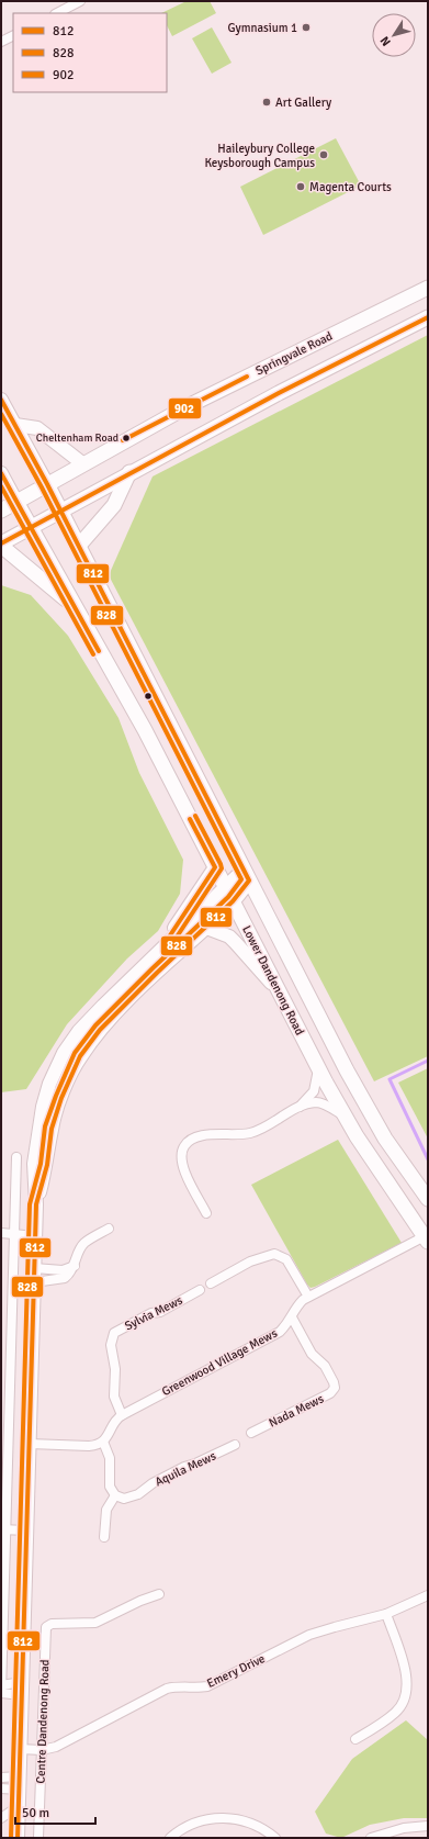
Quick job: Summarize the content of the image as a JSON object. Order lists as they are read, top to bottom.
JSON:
{
  "streets": {
    "highway": ["Springvale Road", "Lower Dandenong Road"],
    "main road": ["Centre Dandenong Road"],
    "street": [
      "Sylvia Mews",
      "Greenwood Village Mews",
      "Nada Mews",
      "Aquila Mews",
      "Emery Drive"
    ]
  },
  "crossings": [
    ["Lower Dandenong Road", "Greenwood Village Mews"],
    ["Lower Dandenong Road", "Centre Dandenong Road"],
    ["Sylvia Mews", "Greenwood Village Mews"],
    ["Greenwood Village Mews", "Nada Mews"],
    ["Emery Drive", "Centre Dandenong Road"]
  ],
  "places": [
    "Gymnasium 1",
    "Art Gallery",
    "Haileybury College Keysborough Campus",
    "Magenta Courts",
    "Cheltenham Road"
  ],
  "lines": ["transit line 902", "transit line 812", "transit line 828"],
  "legend": ["812", "828", "902"],
  "scale_bar": "50 m",
  "north": "bottom left"
}
